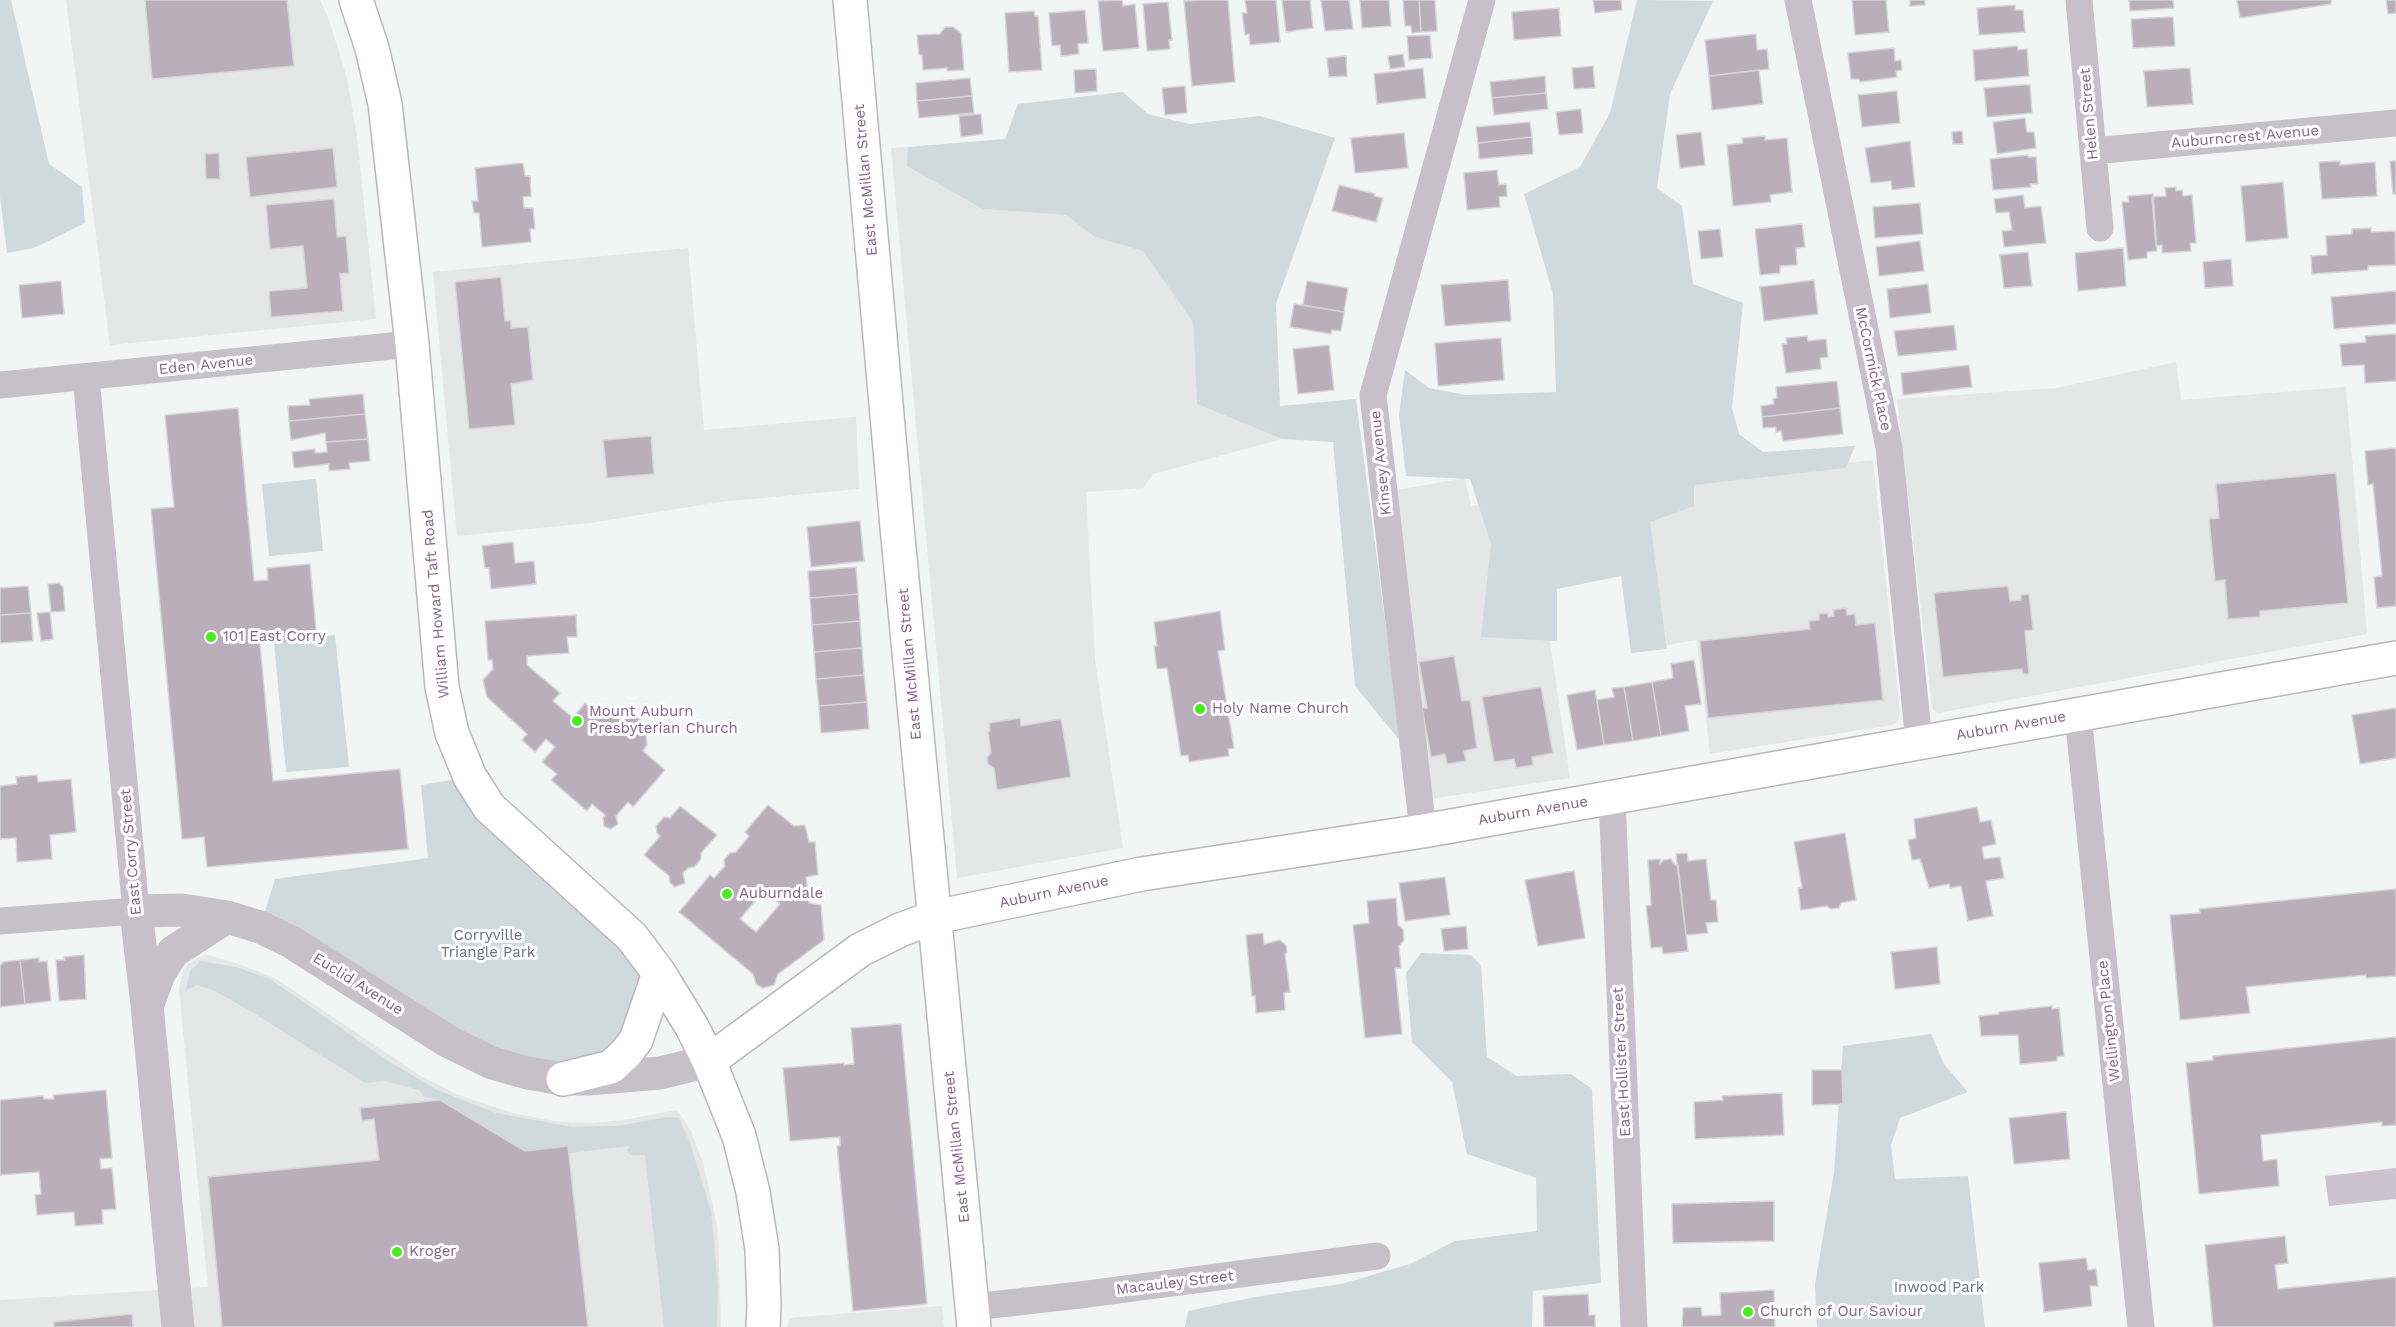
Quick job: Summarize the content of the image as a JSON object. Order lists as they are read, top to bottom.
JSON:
{
  "streets": {
    "main road": ["East McMillan Street", "William Howard Taft Road", "Auburn Avenue"],
    "street": [
      "Helen Street",
      "Auburncrest Avenue",
      "Eden Avenue",
      "McCormick Place",
      "Kinsey Avenue",
      "East Corry Street",
      "Euclid Avenue",
      "Wellington Place",
      "East Hollister Street",
      "Macauley Street"
    ]
  },
  "crossings": [
    ["Helen Street", "Auburncrest Avenue"],
    ["East McMillan Street", "Auburn Avenue"],
    ["East McMillan Street", "Macauley Street"],
    ["Eden Avenue", "William Howard Taft Road"],
    ["Eden Avenue", "East Corry Street"],
    ["McCormick Place", "Auburn Avenue"],
    ["Kinsey Avenue", "Auburn Avenue"],
    ["William Howard Taft Road", "Auburn Avenue"],
    ["William Howard Taft Road", "Euclid Avenue"],
    ["Auburn Avenue", "Euclid Avenue"],
    ["Auburn Avenue", "Wellington Place"],
    ["Auburn Avenue", "East Hollister Street"],
    ["East Corry Street", "Euclid Avenue"]
  ],
  "parks": ["Corryville Triangle Park", "Inwood Park"],
  "places": [
    "101 East Corry",
    "Holy Name Church",
    "Mount Auburn Presbyterian Church",
    "Auburndale",
    "Kroger",
    "Church of Our Saviour"
  ]
}
